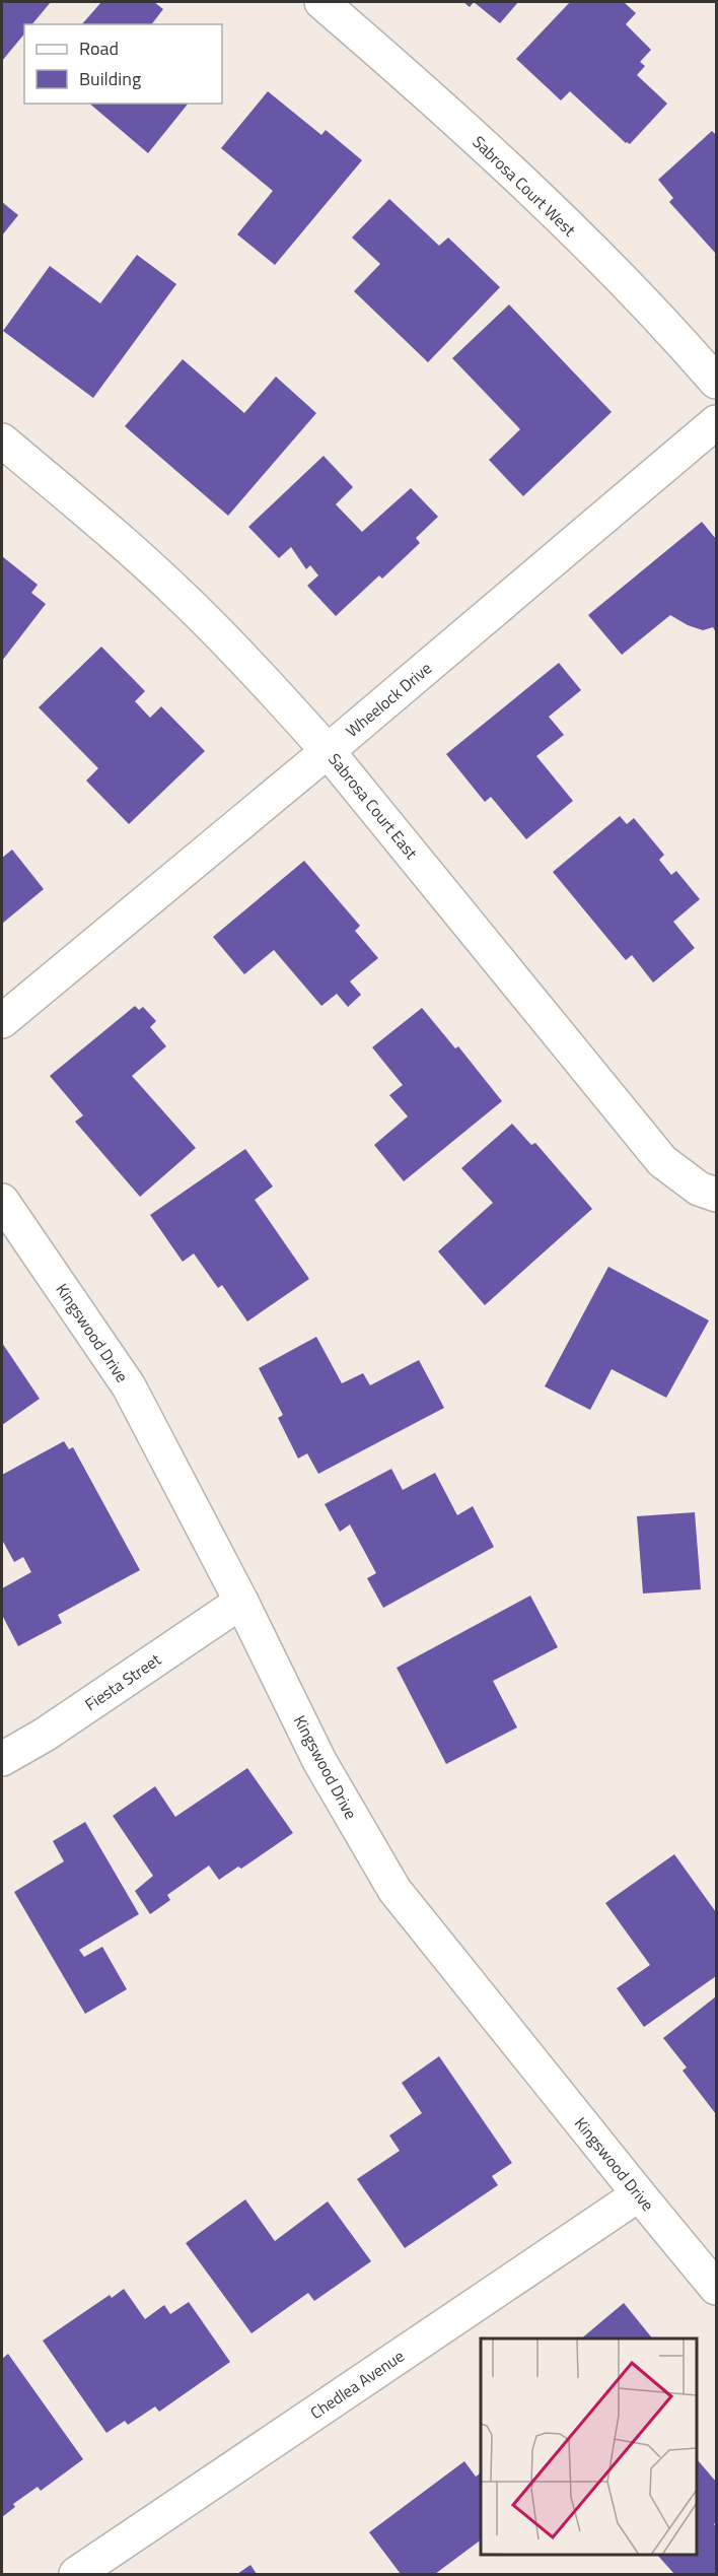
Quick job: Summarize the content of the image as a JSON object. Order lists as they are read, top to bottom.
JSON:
{
  "streets": {
    "street": [
      "Sabrosa Court West",
      "Wheelock Drive",
      "Sabrosa Court East",
      "Kingswood Drive",
      "Fiesta Street",
      "Chedlea Avenue"
    ]
  },
  "crossings": [
    ["Wheelock Drive", "Sabrosa Court East"],
    ["Kingswood Drive", "Fiesta Street"],
    ["Kingswood Drive", "Chedlea Avenue"]
  ],
  "legend": ["Road", "Building"]
}
